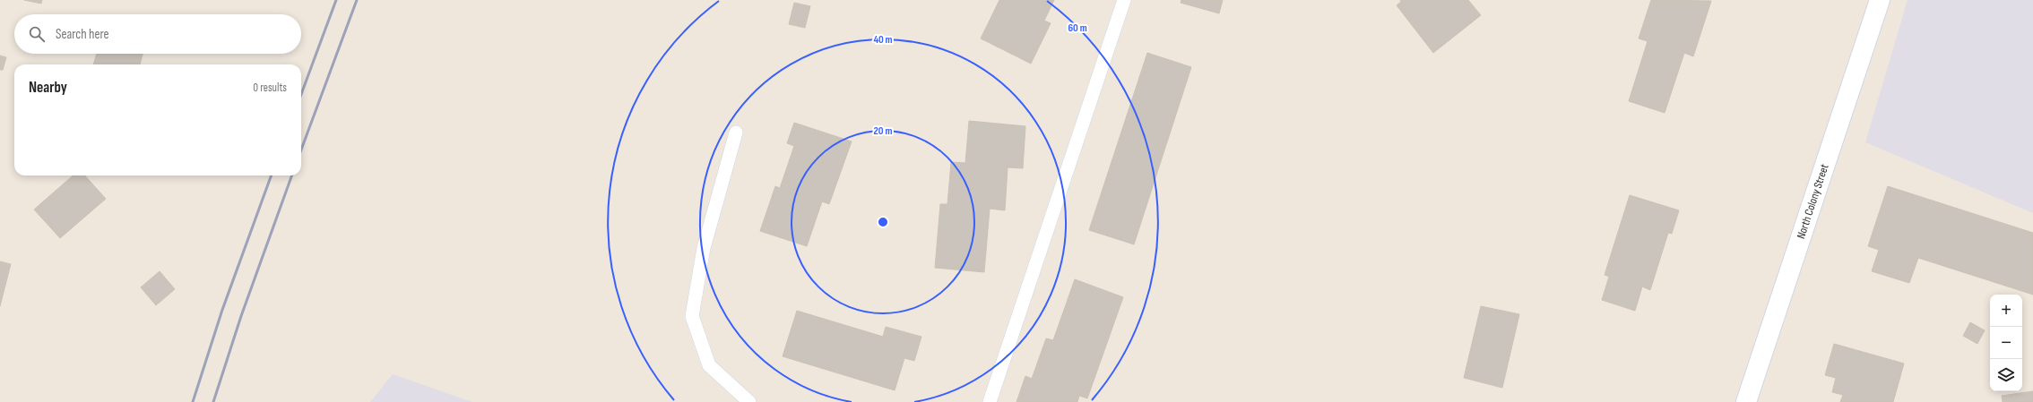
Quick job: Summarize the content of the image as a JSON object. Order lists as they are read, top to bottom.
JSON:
{
  "streets": {
    "main road": ["North Colony Street"]
  },
  "page": {
    "search": "Search here",
    "heading": ["Nearby", "0 results"],
    "map_buttons": ["+", "−"]
  },
  "rings": ["60 m", "40 m", "20 m"]
}
